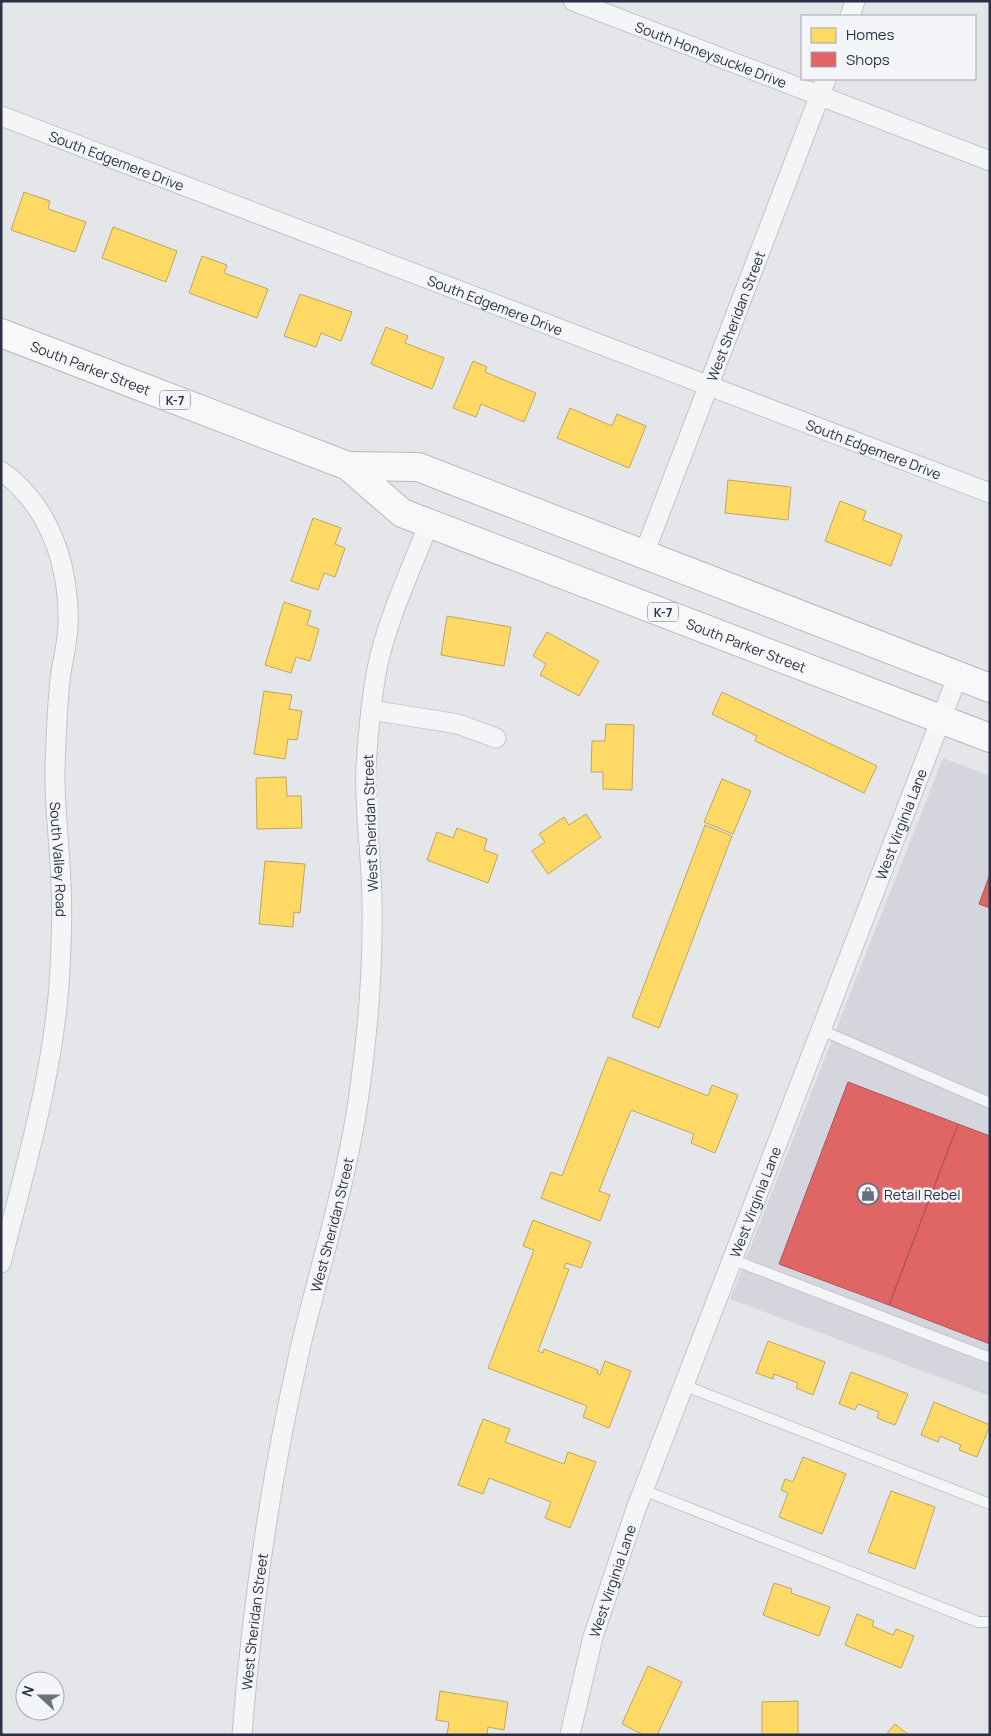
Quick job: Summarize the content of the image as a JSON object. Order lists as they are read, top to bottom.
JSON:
{
  "streets": {
    "highway": ["South Parker Street", "K-7"],
    "street": [
      "South Honeysuckle Drive",
      "South Edgemere Drive",
      "West Sheridan Street",
      "West Virginia Lane",
      "South Valley Road"
    ]
  },
  "crossings": [
    ["South Honeysuckle Drive", "West Sheridan Street"],
    ["South Edgemere Drive", "West Sheridan Street"],
    ["West Sheridan Street", "South Parker Street"],
    ["South Parker Street", "West Virginia Lane"]
  ],
  "places": {
    "shop": ["Retail Rebel"]
  },
  "legend": ["Homes", "Shops"],
  "north": "left"
}
